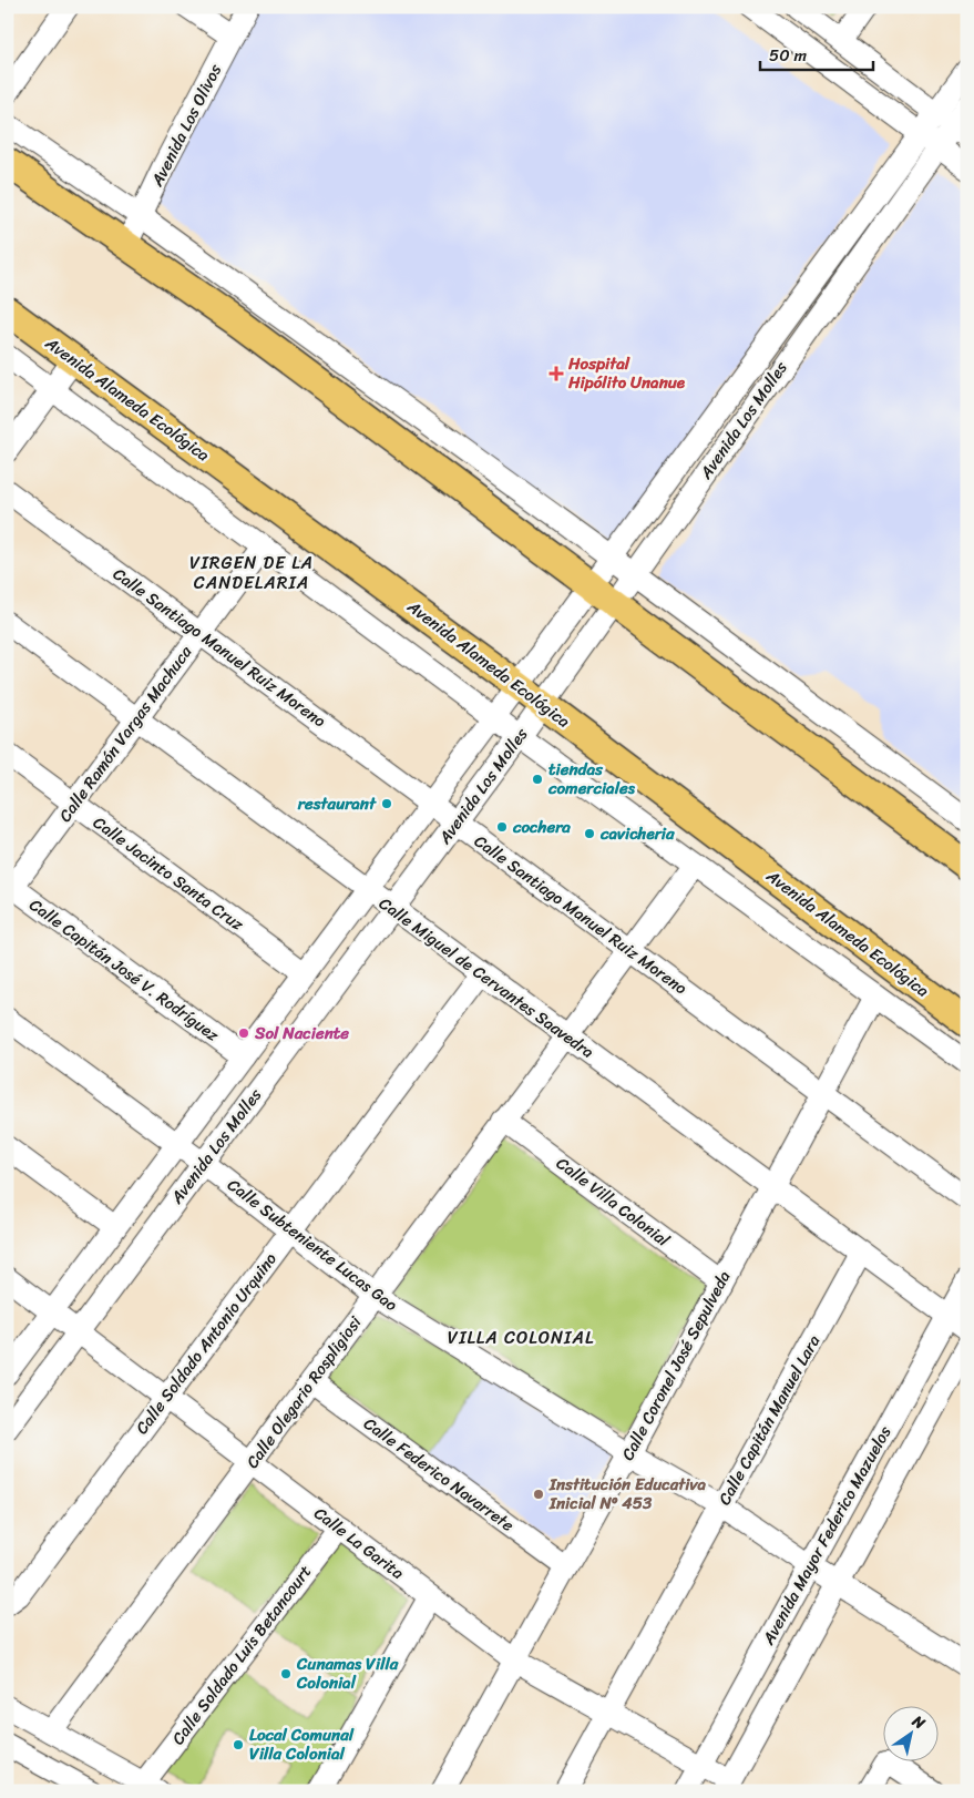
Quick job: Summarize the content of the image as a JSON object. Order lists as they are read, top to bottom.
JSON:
{
  "streets": {
    "main road": ["Avenida Alameda Ecológica"],
    "street": [
      "Avenida Los Olivos",
      "Avenida Los Molles",
      "Calle Santiago Manuel Ruiz Moreno",
      "Calle Ramón Vargas Machuca",
      "Calle Jacinto Santa Cruz",
      "Calle Capitán José V. Rodríguez",
      "Calle Miguel de Cervantes Saavedra",
      "Calle Villa Colonial",
      "Calle Subteniente Lucas Gao",
      "Calle Soldado Antonio Urquino",
      "Calle Coronel José Sepulveda",
      "Calle Olegario Rospligiosi",
      "Calle Capitán Manuel Lara",
      "Calle Federico Navarrete",
      "Avenida Mayor Federico Mazuelos",
      "Calle La Garita",
      "Calle Soldado Luis Betancourt"
    ]
  },
  "crossings": [
    ["Avenida Alameda Ecológica", "Avenida Los Molles"],
    ["Avenida Alameda Ecológica", "Calle Ramón Vargas Machuca"],
    ["Avenida Alameda Ecológica", "Calle Coronel José Sepulveda"],
    ["Avenida Alameda Ecológica", "Calle Olegario Rospligiosi"],
    ["Avenida Los Molles", "Calle Santiago Manuel Ruiz Moreno"],
    ["Avenida Los Molles", "Calle Jacinto Santa Cruz"],
    ["Avenida Los Molles", "Calle Capitán José V. Rodríguez"],
    ["Avenida Los Molles", "Calle Miguel de Cervantes Saavedra"],
    ["Avenida Los Molles", "Calle Subteniente Lucas Gao"],
    ["Avenida Los Molles", "Calle La Garita"],
    ["Calle Santiago Manuel Ruiz Moreno", "Calle Ramón Vargas Machuca"],
    ["Calle Santiago Manuel Ruiz Moreno", "Calle Coronel José Sepulveda"],
    ["Calle Santiago Manuel Ruiz Moreno", "Calle Olegario Rospligiosi"],
    ["Calle Ramón Vargas Machuca", "Calle Jacinto Santa Cruz"],
    ["Calle Ramón Vargas Machuca", "Calle Capitán José V. Rodríguez"],
    ["Calle Ramón Vargas Machuca", "Calle Miguel de Cervantes Saavedra"],
    ["Calle Miguel de Cervantes Saavedra", "Calle Soldado Antonio Urquino"],
    ["Calle Miguel de Cervantes Saavedra", "Calle Coronel José Sepulveda"],
    ["Calle Miguel de Cervantes Saavedra", "Calle Olegario Rospligiosi"],
    ["Calle Miguel de Cervantes Saavedra", "Calle Capitán Manuel Lara"],
    ["Calle Miguel de Cervantes Saavedra", "Avenida Mayor Federico Mazuelos"],
    ["Calle Villa Colonial", "Calle Coronel José Sepulveda"],
    ["Calle Villa Colonial", "Calle Olegario Rospligiosi"],
    ["Calle Subteniente Lucas Gao", "Calle Soldado Antonio Urquino"],
    ["Calle Subteniente Lucas Gao", "Calle Coronel José Sepulveda"],
    ["Calle Subteniente Lucas Gao", "Calle Olegario Rospligiosi"],
    ["Calle Subteniente Lucas Gao", "Calle Capitán Manuel Lara"],
    ["Calle Subteniente Lucas Gao", "Avenida Mayor Federico Mazuelos"],
    ["Calle Soldado Antonio Urquino", "Calle La Garita"],
    ["Calle Coronel José Sepulveda", "Calle Federico Navarrete"],
    ["Calle Coronel José Sepulveda", "Calle La Garita"],
    ["Calle Olegario Rospligiosi", "Calle Federico Navarrete"],
    ["Calle Olegario Rospligiosi", "Calle La Garita"],
    ["Calle Capitán Manuel Lara", "Calle La Garita"],
    ["Avenida Mayor Federico Mazuelos", "Calle La Garita"],
    ["Calle La Garita", "Calle Soldado Luis Betancourt"]
  ],
  "districts": ["VIRGEN DE LA CANDELARIA", "VILLA COLONIAL"],
  "places": {
    "health": ["Hospital Hipólito Unanue"],
    "other": [
      "tiendas comerciales",
      "restaurant",
      "cochera",
      "cavicheria",
      "Sol Naciente",
      "Institución Educativa Inicial Nº 453",
      "Cunamas Villa Colonial",
      "Local Comunal Villa Colonial"
    ]
  },
  "scale_bar": "50 m",
  "north": "top right"
}
